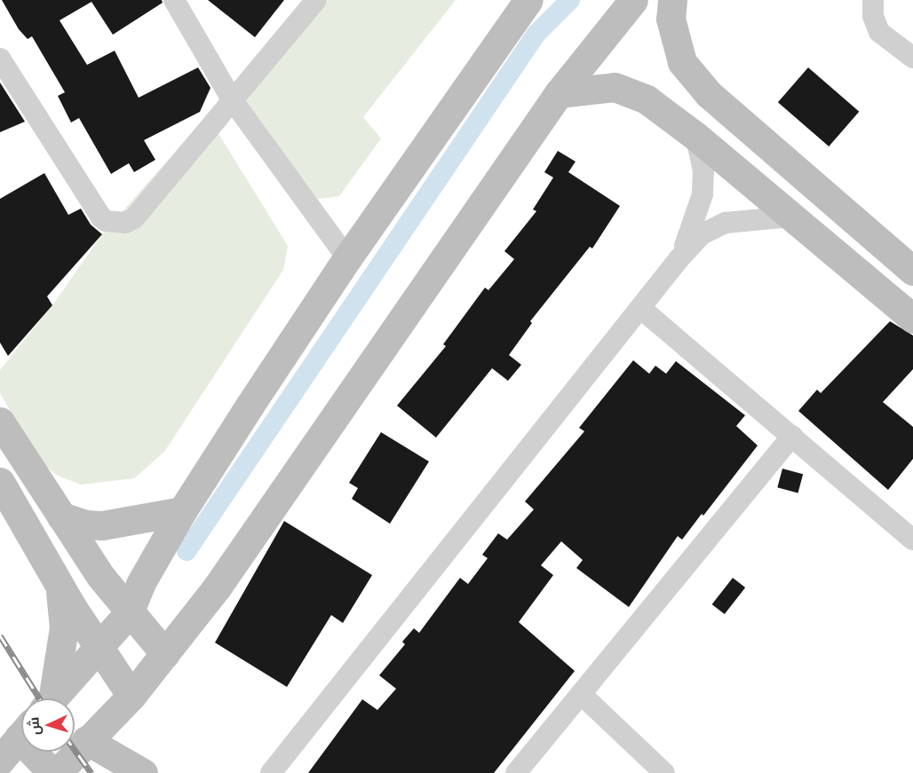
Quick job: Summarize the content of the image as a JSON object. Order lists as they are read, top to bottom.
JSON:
{
  "north": "left"
}
